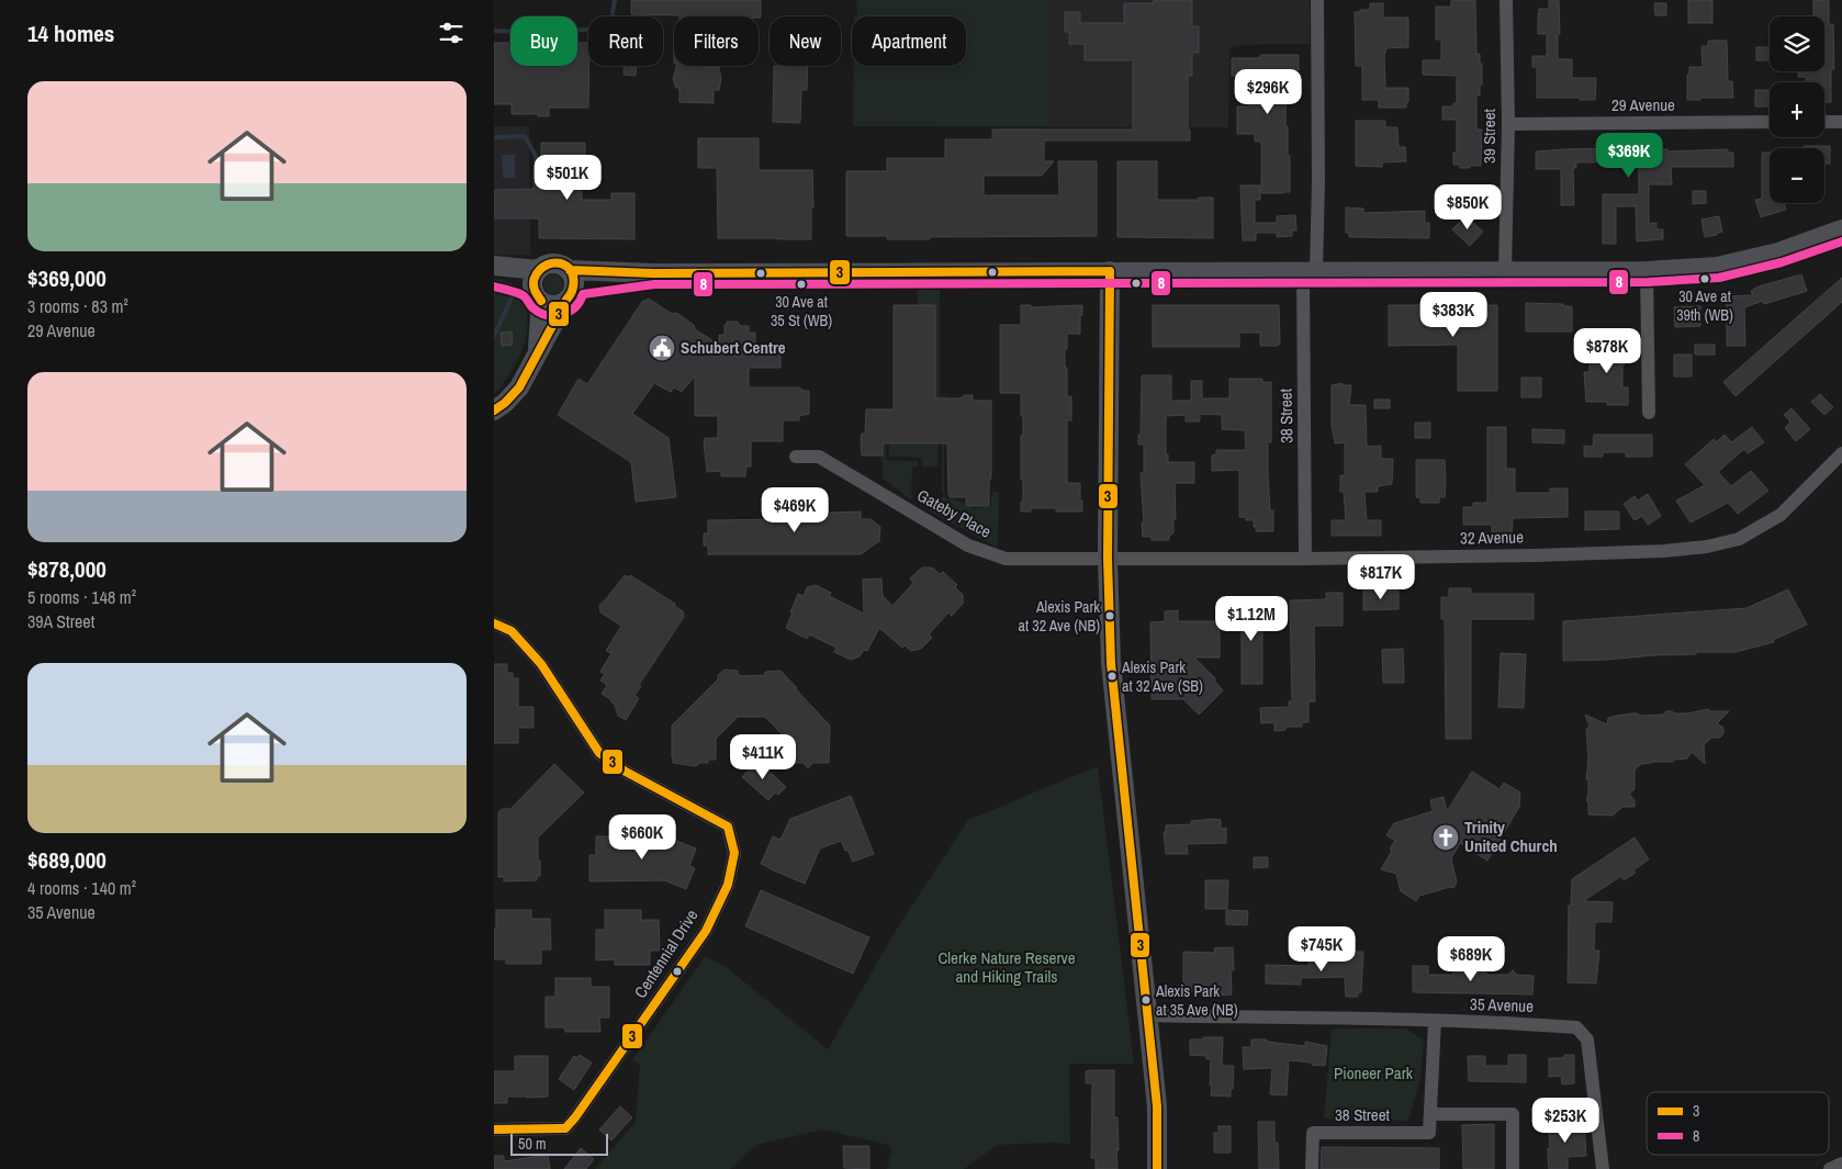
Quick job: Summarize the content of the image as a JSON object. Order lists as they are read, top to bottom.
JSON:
{
  "streets": {
    "street": [
      "29 Avenue",
      "39 Street",
      "38 Street",
      "Gateby Place",
      "32 Avenue",
      "Centennial Drive",
      "35 Avenue"
    ]
  },
  "crossings": [
    ["29 Avenue", "39 Street"],
    ["38 Street", "32 Avenue"],
    ["38 Street", "35 Avenue"],
    ["Gateby Place", "32 Avenue"]
  ],
  "parks": ["Clerke Nature Reserve and Hiking Trails", "Pioneer Park"],
  "places": {
    "other": [
      "30 Ave at 39th (WB)",
      "30 Ave at 35 St (WB)",
      "Alexis Park at 32 Ave (NB)",
      "Alexis Park at 32 Ave (SB)",
      "Alexis Park at 35 Ave (NB)"
    ],
    "public building": ["Schubert Centre"],
    "church": ["Trinity United Church"]
  },
  "lines": ["transit line 8", "transit line 3"],
  "legend": ["3", "8"],
  "scale_bar": "50 m",
  "page": {
    "heading": "14 homes",
    "map_buttons": ["+", "−"],
    "chip": [
      "Buy",
      "Rent",
      "Filters",
      "New",
      "Apartment"
    ],
    "list": [
      {
        "name": "$369,000",
        "note": "3 rooms · 83 m² · 29 Avenue"
      },
      {
        "name": "$878,000",
        "note": "5 rooms · 148 m² · 39A Street"
      },
      {
        "name": "$689,000",
        "note": "4 rooms · 140 m² · 35 Avenue"
      }
    ],
    "price": [
      "$296K",
      "$369K",
      "$501K",
      "$850K",
      "$383K",
      "$878K",
      "$469K",
      "$817K",
      "$1.12M",
      "$411K",
      "$660K",
      "$745K",
      "$689K",
      "$253K"
    ],
    "scale": "50 m"
  }
}
